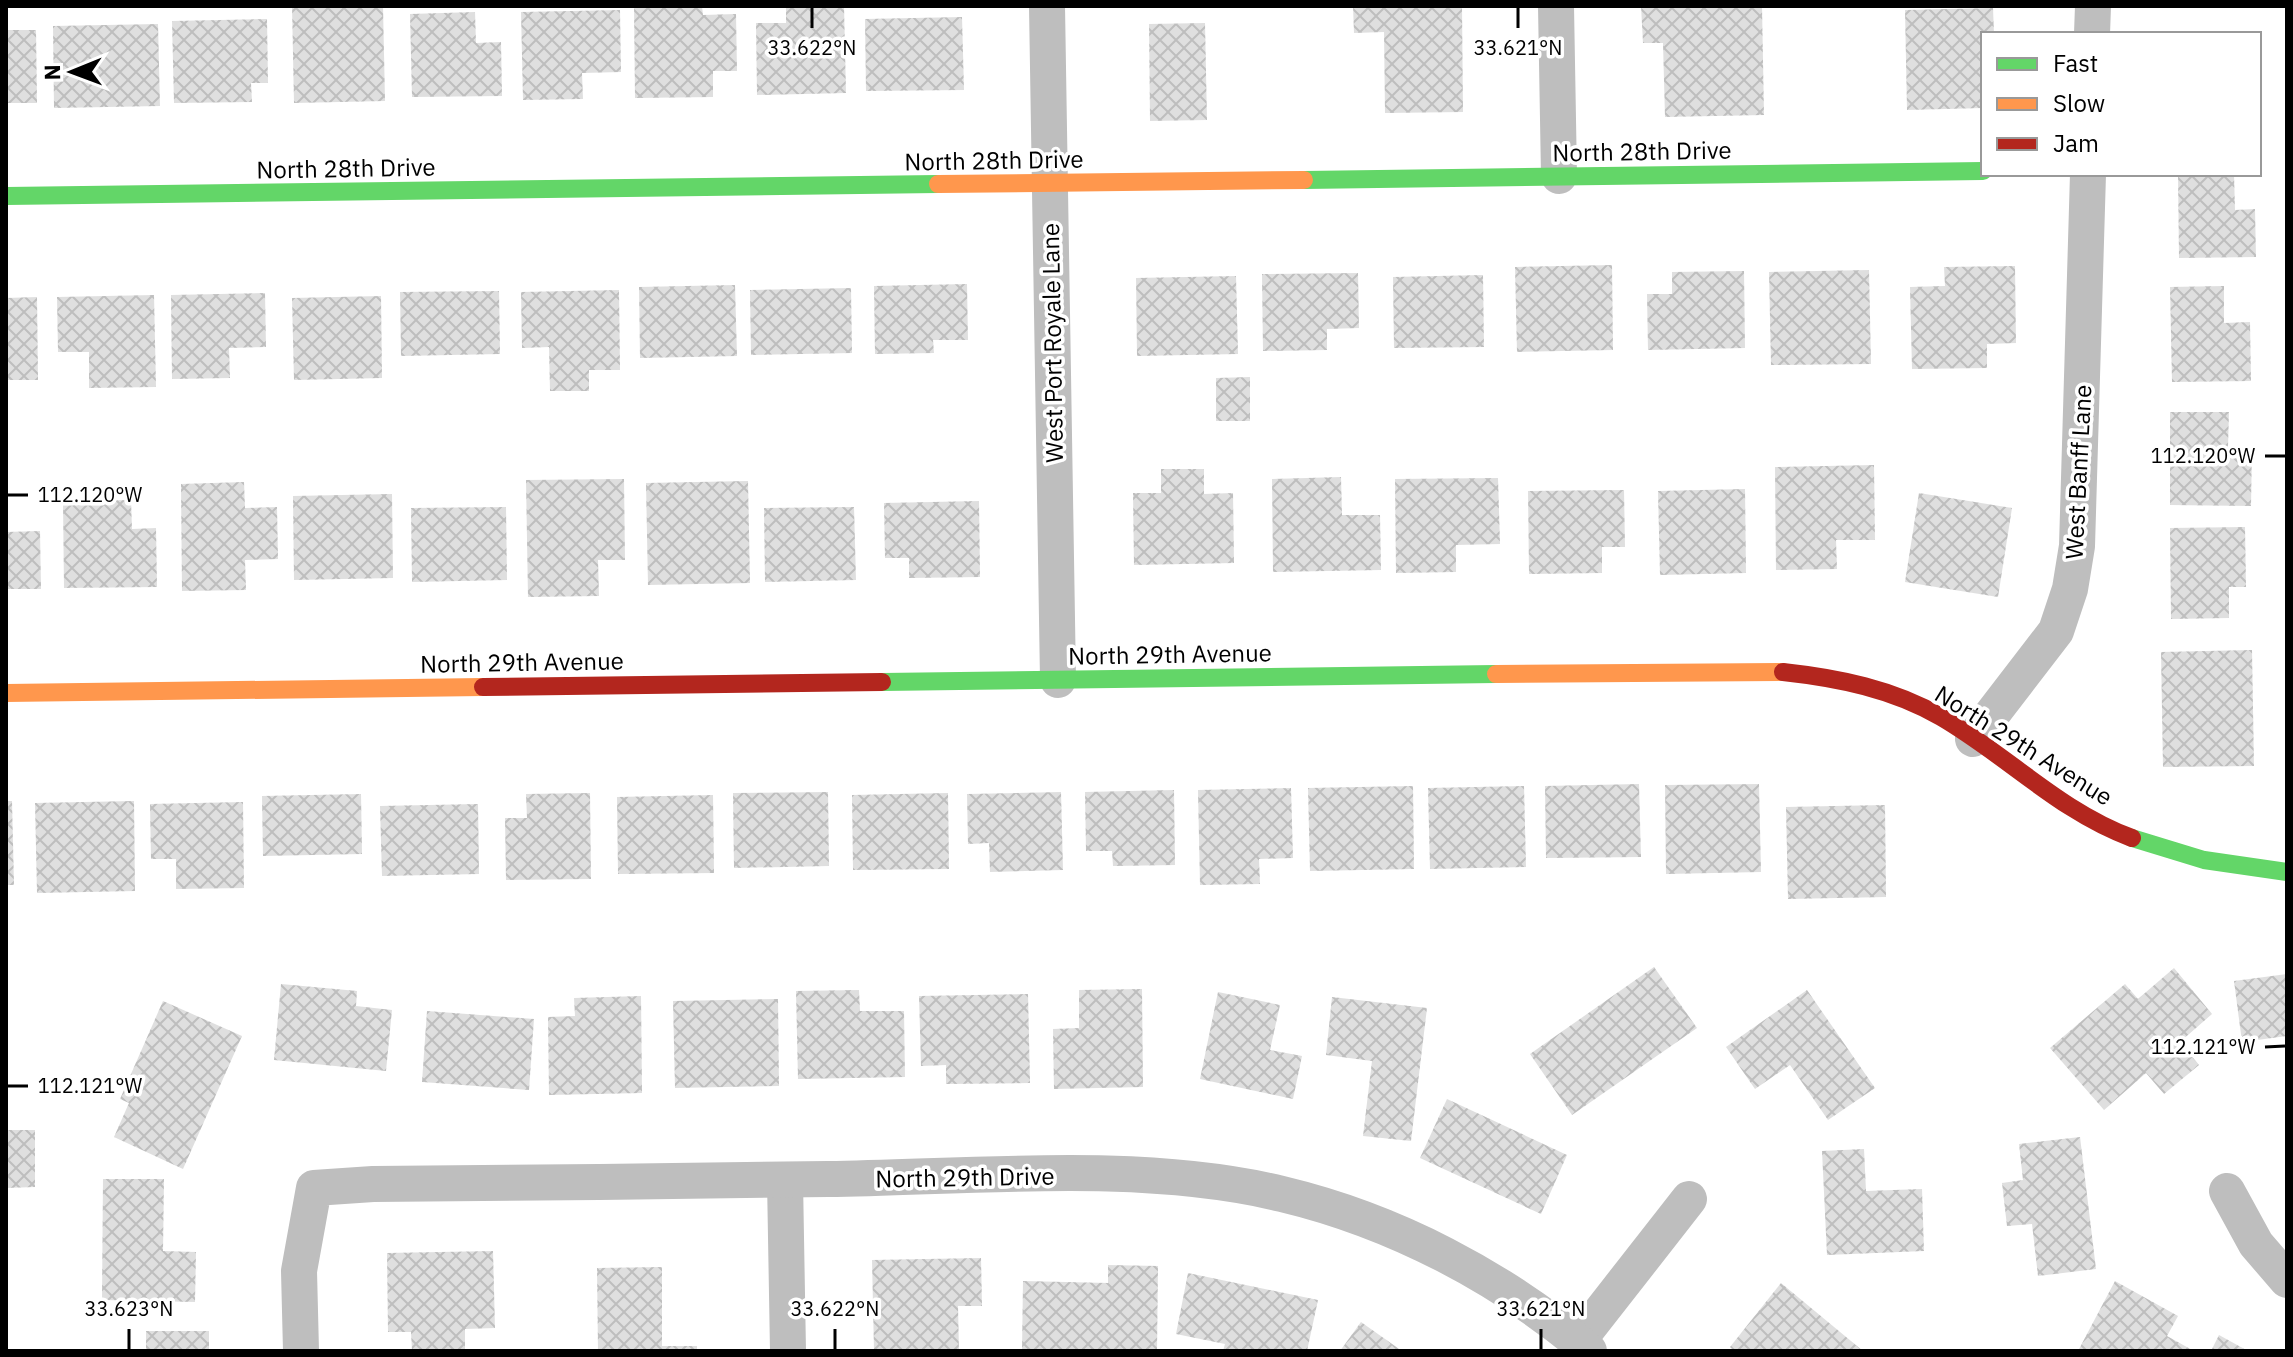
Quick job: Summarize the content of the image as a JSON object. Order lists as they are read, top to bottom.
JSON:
{
  "streets": {
    "street": [
      "North 28th Drive",
      "West Port Royale Lane",
      "West Banff Lane",
      "North 29th Avenue",
      "North 29th Drive"
    ]
  },
  "crossings": [
    ["North 28th Drive", "West Port Royale Lane"],
    ["West Port Royale Lane", "North 29th Avenue"],
    ["West Banff Lane", "North 29th Avenue"]
  ],
  "legend": ["Fast", "Slow", "Jam"],
  "north": "left",
  "coordinates": [
    "33.622°N",
    "33.621°N",
    "112.120°W",
    "112.121°W",
    "33.623°N"
  ]
}
